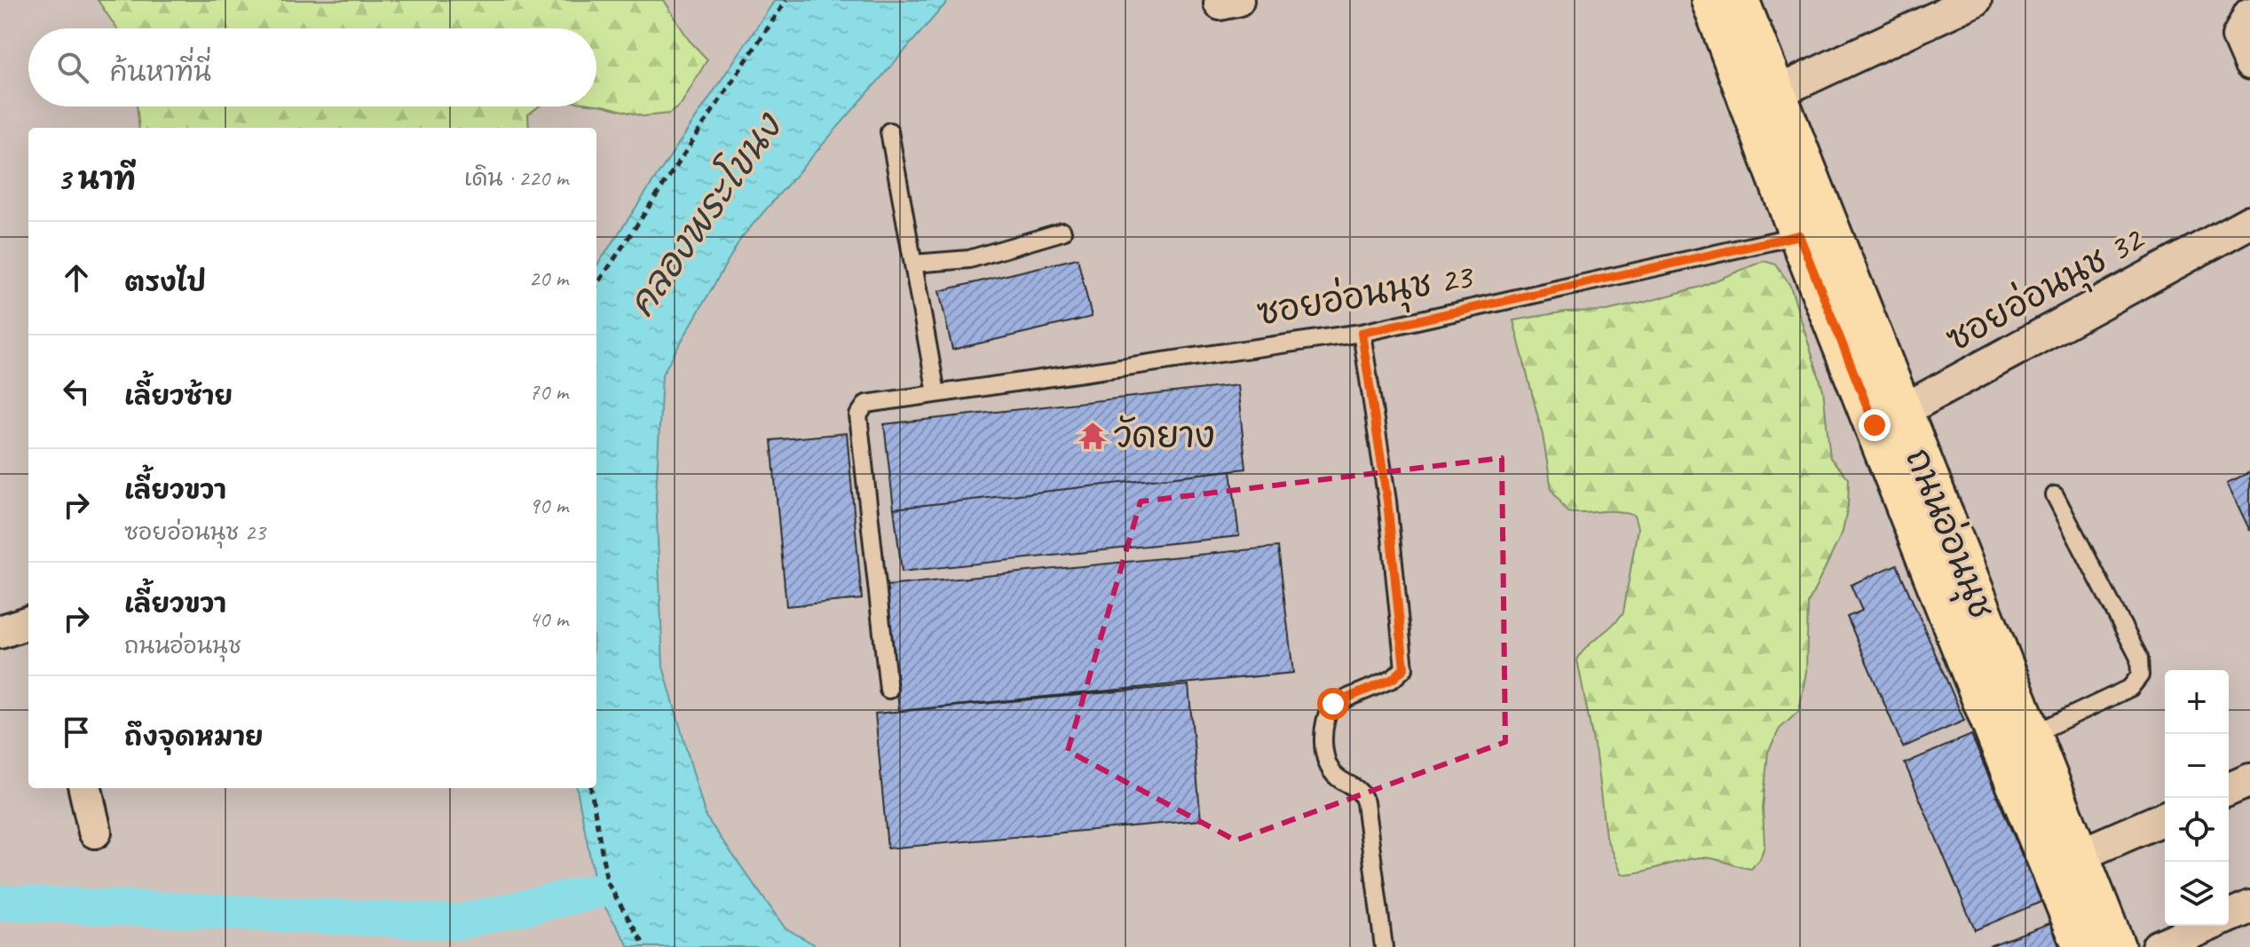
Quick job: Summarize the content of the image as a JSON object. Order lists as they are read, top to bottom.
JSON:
{
  "streets": {
    "main road": ["ถนนอ่อนนุช"],
    "street": ["ซอยอ่อนนุช 32"],
    "lane": ["ซอยอ่อนนุช 23"]
  },
  "crossings": [
    ["ซอยอ่อนนุช 32", "ถนนอ่อนนุช"],
    ["ซอยอ่อนนุช 23", "ถนนอ่อนนุช"]
  ],
  "water": ["คลองพระโขนง"],
  "places": {
    "temple": ["วัดยาง"]
  },
  "page": {
    "search": "ค้นหาที่นี่",
    "heading": ["3 นาที", "เดิน · 220 m"],
    "list": [
      ["ตรงไป", "20 m"],
      ["เลี้ยวซ้าย", "70 m"],
      ["เลี้ยวขวา", "ซอยอ่อนนุช 23", "90 m"],
      ["เลี้ยวขวา", "ถนนอ่อนนุช", "40 m"],
      "ถึงจุดหมาย"
    ],
    "map_buttons": ["+", "−"]
  }
}
